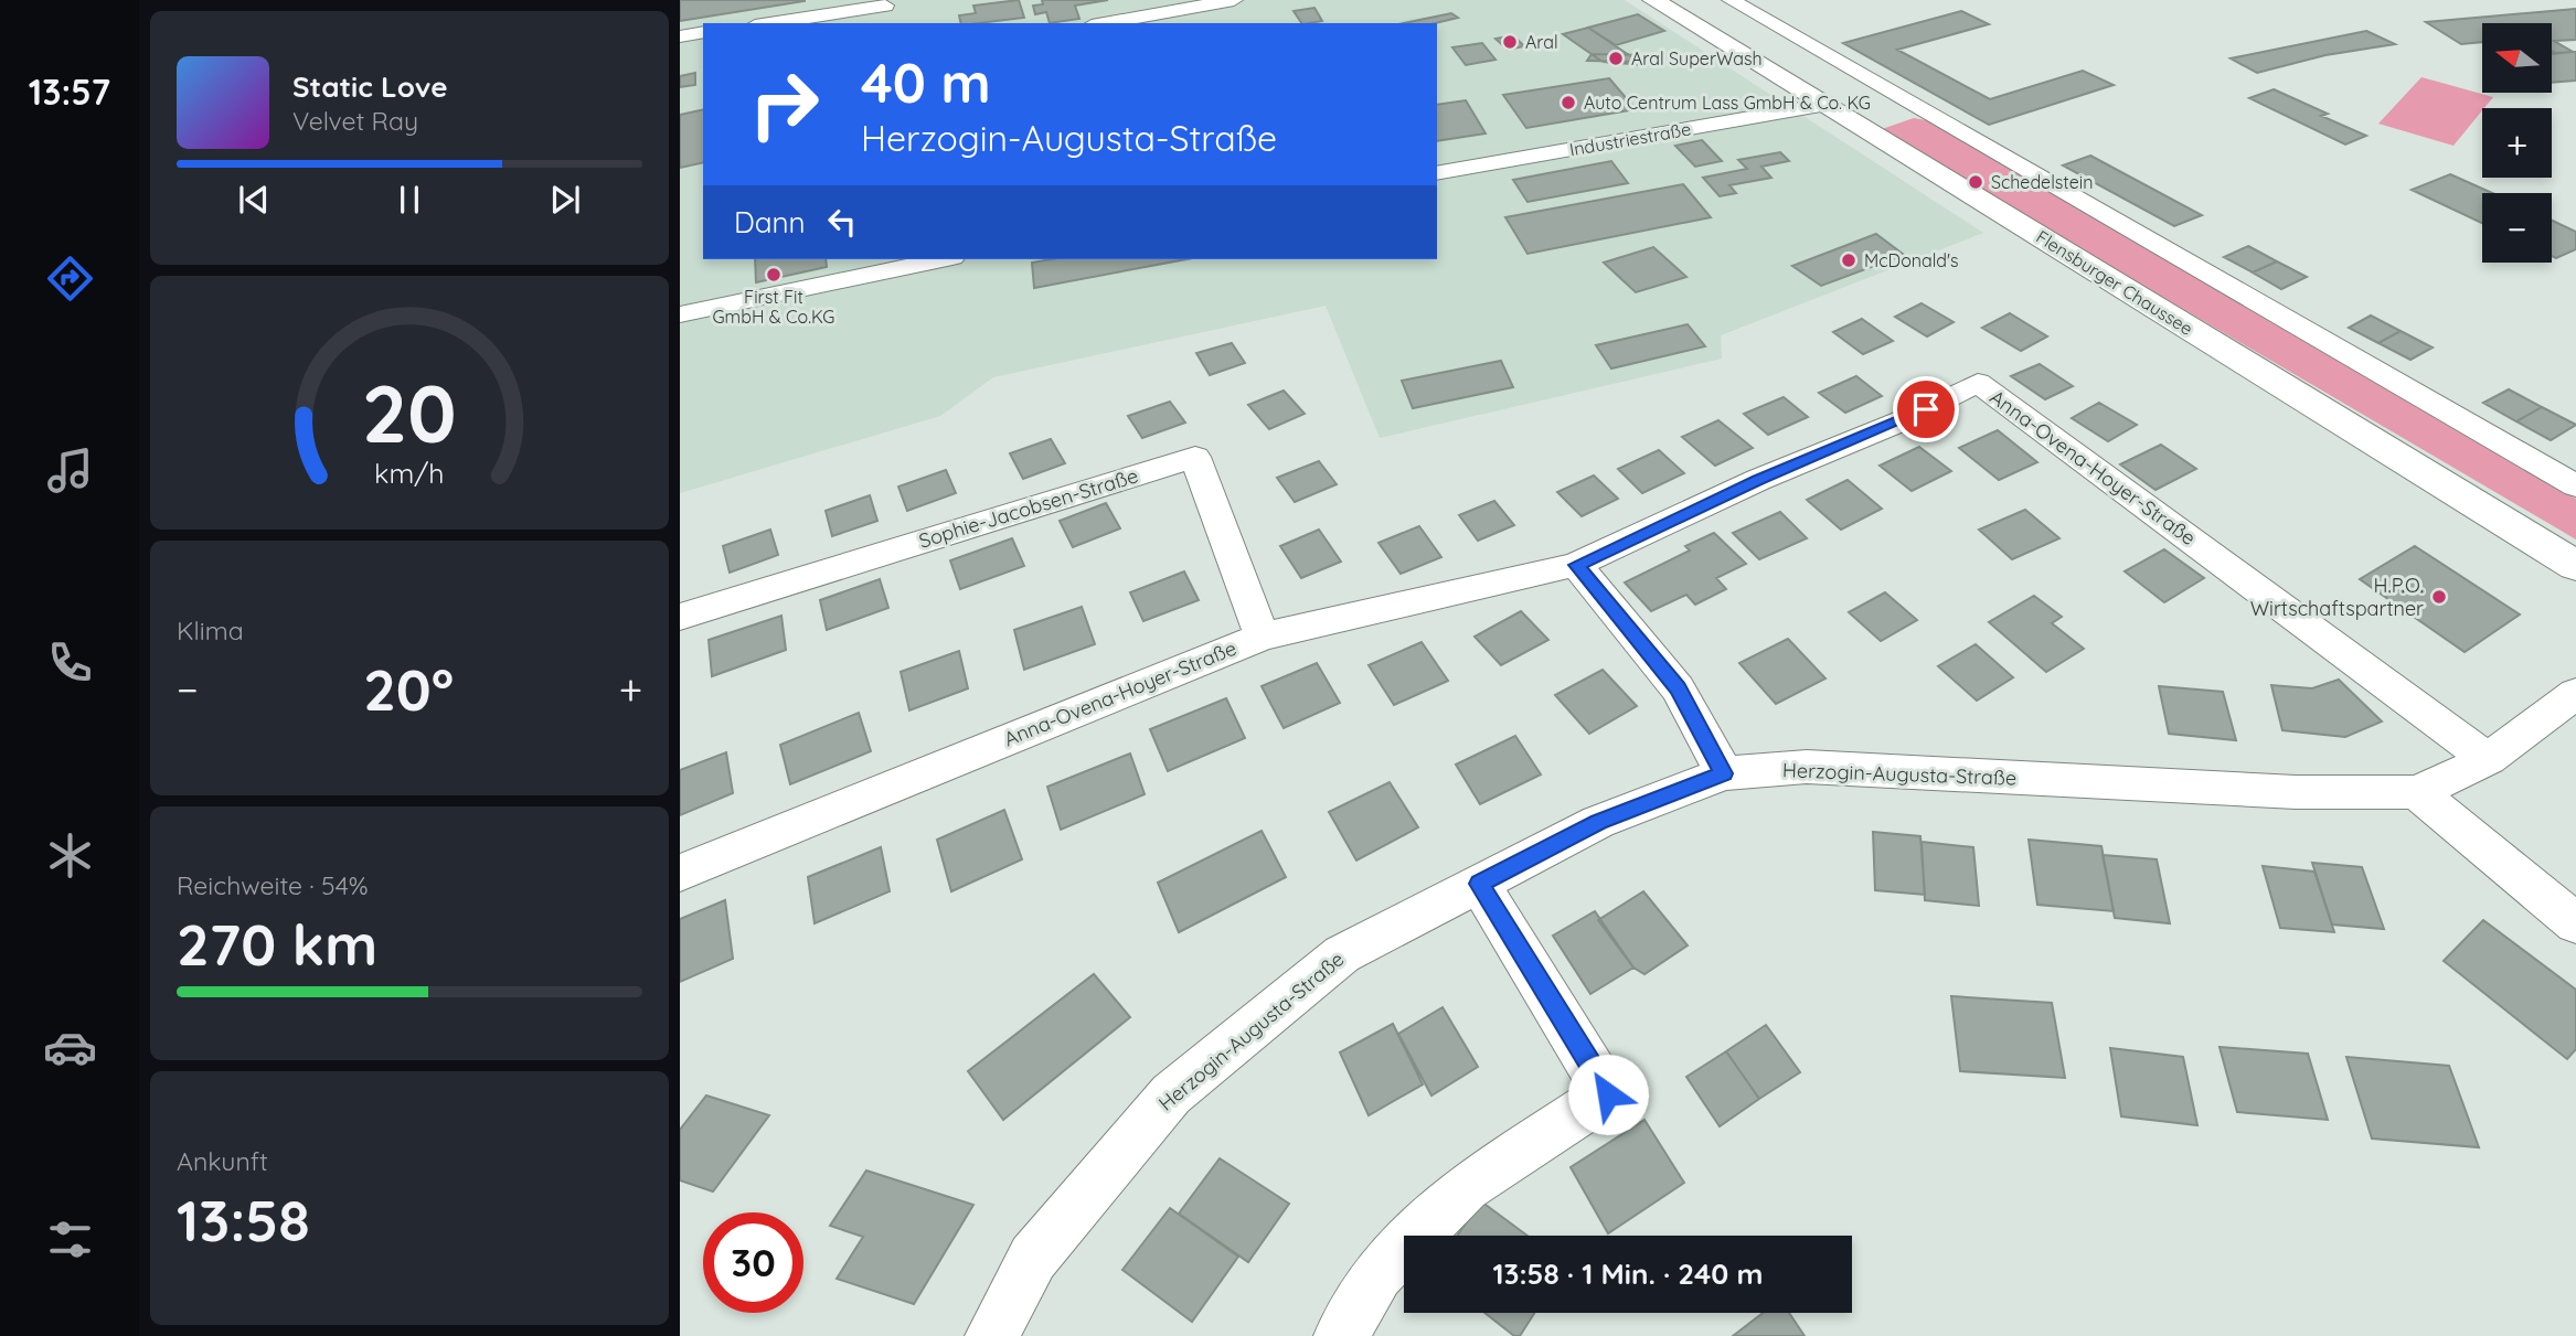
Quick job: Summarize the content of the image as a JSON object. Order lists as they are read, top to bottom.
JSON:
{
  "streets": {
    "main road": ["Flensburger Chaussee"],
    "street": [
      "Industriestraße",
      "Anna-Ovena-Hoyer-Straße",
      "Sophie-Jacobsen-Straße",
      "Herzogin-Augusta-Straße"
    ]
  },
  "crossings": [
    ["Industriestraße", "Flensburger Chaussee"],
    ["Anna-Ovena-Hoyer-Straße", "Sophie-Jacobsen-Straße"],
    ["Anna-Ovena-Hoyer-Straße", "Herzogin-Augusta-Straße"]
  ],
  "places": [
    "Aral",
    "Aral SuperWash",
    "Auto Centrum Lass GmbH & Co. KG",
    "Schedelstein",
    "McDonald's",
    "First Fit GmbH & Co.KG",
    "H.P.O. Wirtschaftspartner"
  ],
  "north": "left",
  "page": {
    "tabs": "13:57",
    "map_buttons": ["+", "−"],
    "turn": ["40 m", "Herzogin-Augusta-Straße"],
    "song": ["Static Love", "Velvet Ray"],
    "then": "Dann",
    "tile": [
      "Klima",
      ["Reichweite · 54%", "270 km"],
      ["Ankunft", "13:58"]
    ],
    "heat": ["−", "20°", "+"],
    "limit": "30",
    "trip": "13:58 · 1 Min. · 240 m",
    "gauge": ["20", "km/h"]
  }
}
